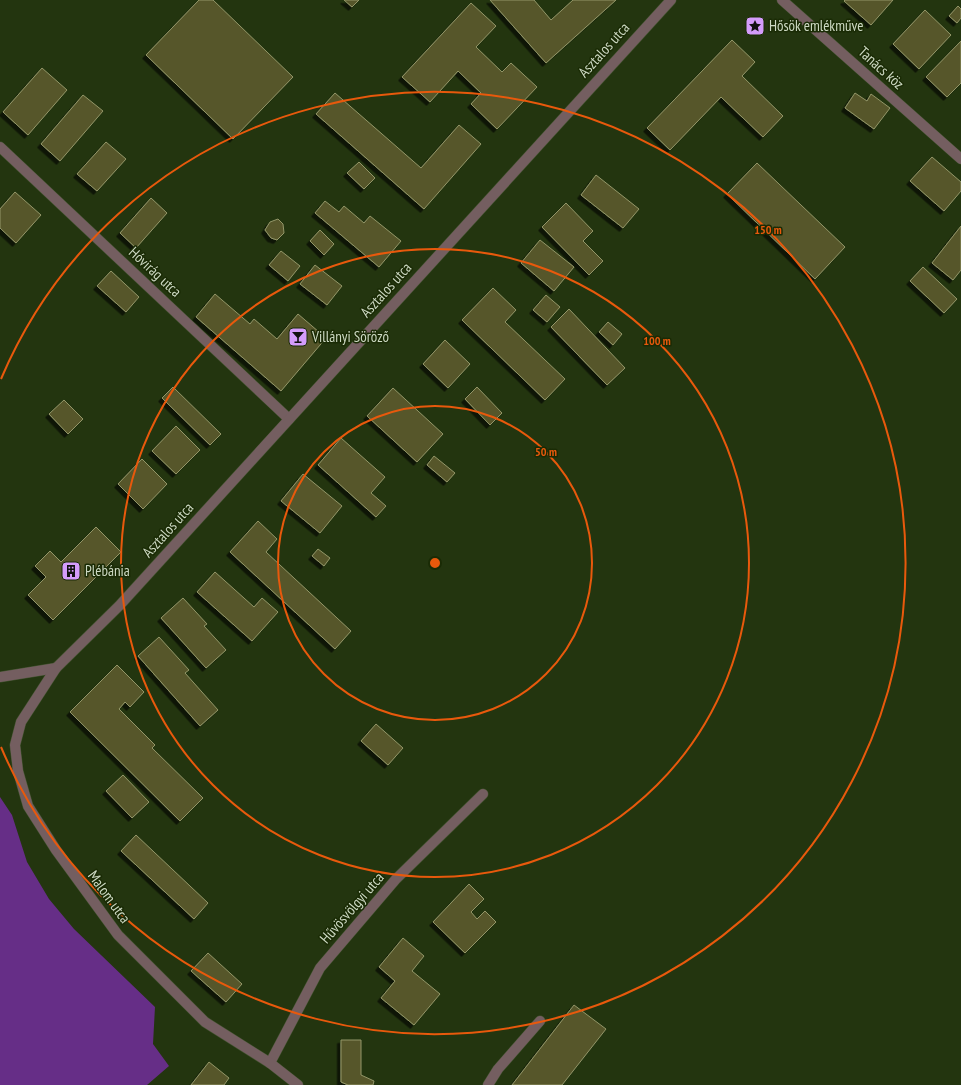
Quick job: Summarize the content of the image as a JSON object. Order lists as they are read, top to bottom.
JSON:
{
  "streets": {
    "street": [
      "Asztalos utca",
      "Tanács köz",
      "Hóvirág utca",
      "Malom utca",
      "Hűvösvölgyi utca"
    ]
  },
  "crossings": [
    ["Asztalos utca", "Hóvirág utca"],
    ["Asztalos utca", "Malom utca"],
    ["Malom utca", "Hűvösvölgyi utca"]
  ],
  "places": {
    "place": ["Hősök emlékműve"],
    "bar": ["Villányi Söröző"],
    "building": ["Plébánia"]
  },
  "rings": ["150 m", "100 m", "50 m"]
}
